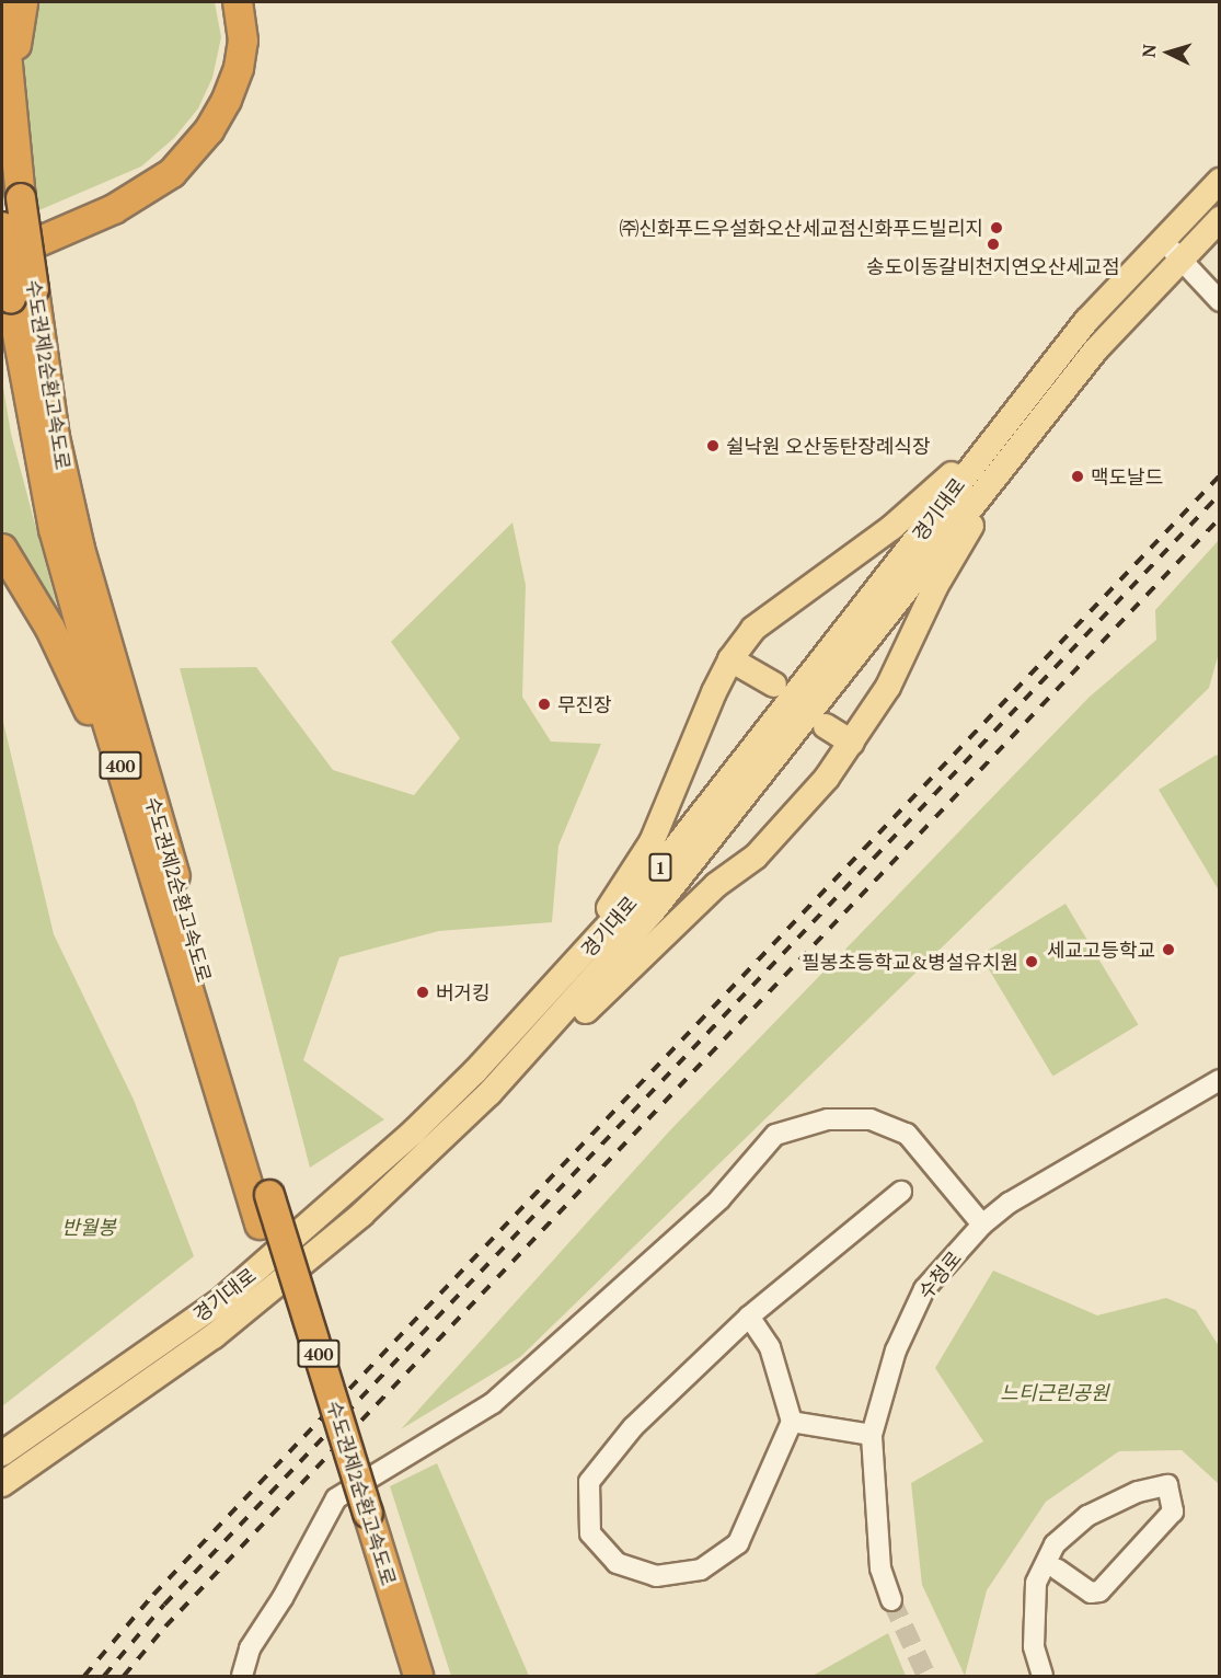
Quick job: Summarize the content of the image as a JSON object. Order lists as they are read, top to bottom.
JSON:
{
  "streets": {
    "highway": ["수도권제2순환고속도로", "400"],
    "main road": ["경기대로", "1"],
    "street": ["수청로"]
  },
  "parks": ["반월봉", "느티근린공원"],
  "places": [
    "㈜신화푸드우설화오산세교점신화푸드빌리지",
    "송도이동갈비천지연오산세교점",
    "쉴낙원 오산동탄장례식장",
    "맥도날드",
    "무진장",
    "세교고등학교",
    "필봉초등학교&병설유치원",
    "버거킹"
  ],
  "north": "left"
}
